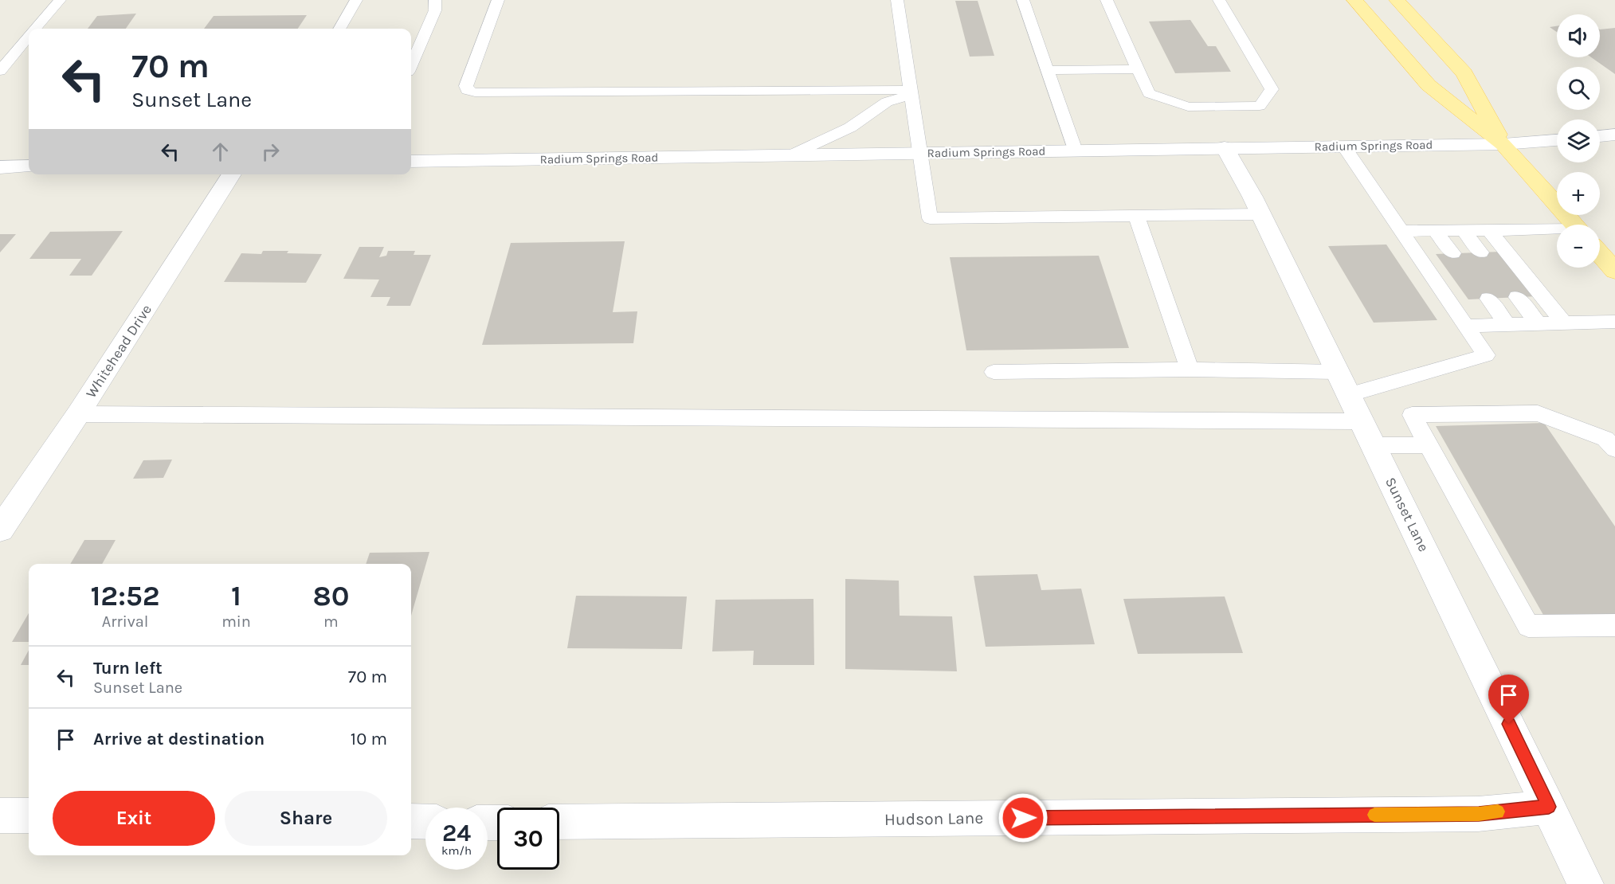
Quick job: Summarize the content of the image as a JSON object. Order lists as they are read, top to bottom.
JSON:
{
  "streets": {
    "street": [
      "Radium Springs Road",
      "Whitehead Drive",
      "Sunset Lane",
      "Hudson Lane"
    ]
  },
  "crossings": [
    ["Radium Springs Road", "Sunset Lane"],
    ["Sunset Lane", "Hudson Lane"]
  ],
  "page": {
    "map_buttons": ["+", "−"],
    "turn": ["70 m", "Sunset Lane"],
    "eta": [
      "12:52",
      "Arrival",
      "1",
      "min",
      "80",
      "m"
    ],
    "list": [
      {
        "name": "Turn left",
        "note": "Sunset Lane",
        "value": "70 m"
      },
      {
        "name": "Arrive at destination",
        "value": "10 m"
      }
    ],
    "buttons": ["Exit", "Share"],
    "speed": "24 km/h",
    "limit": "30"
  }
}
